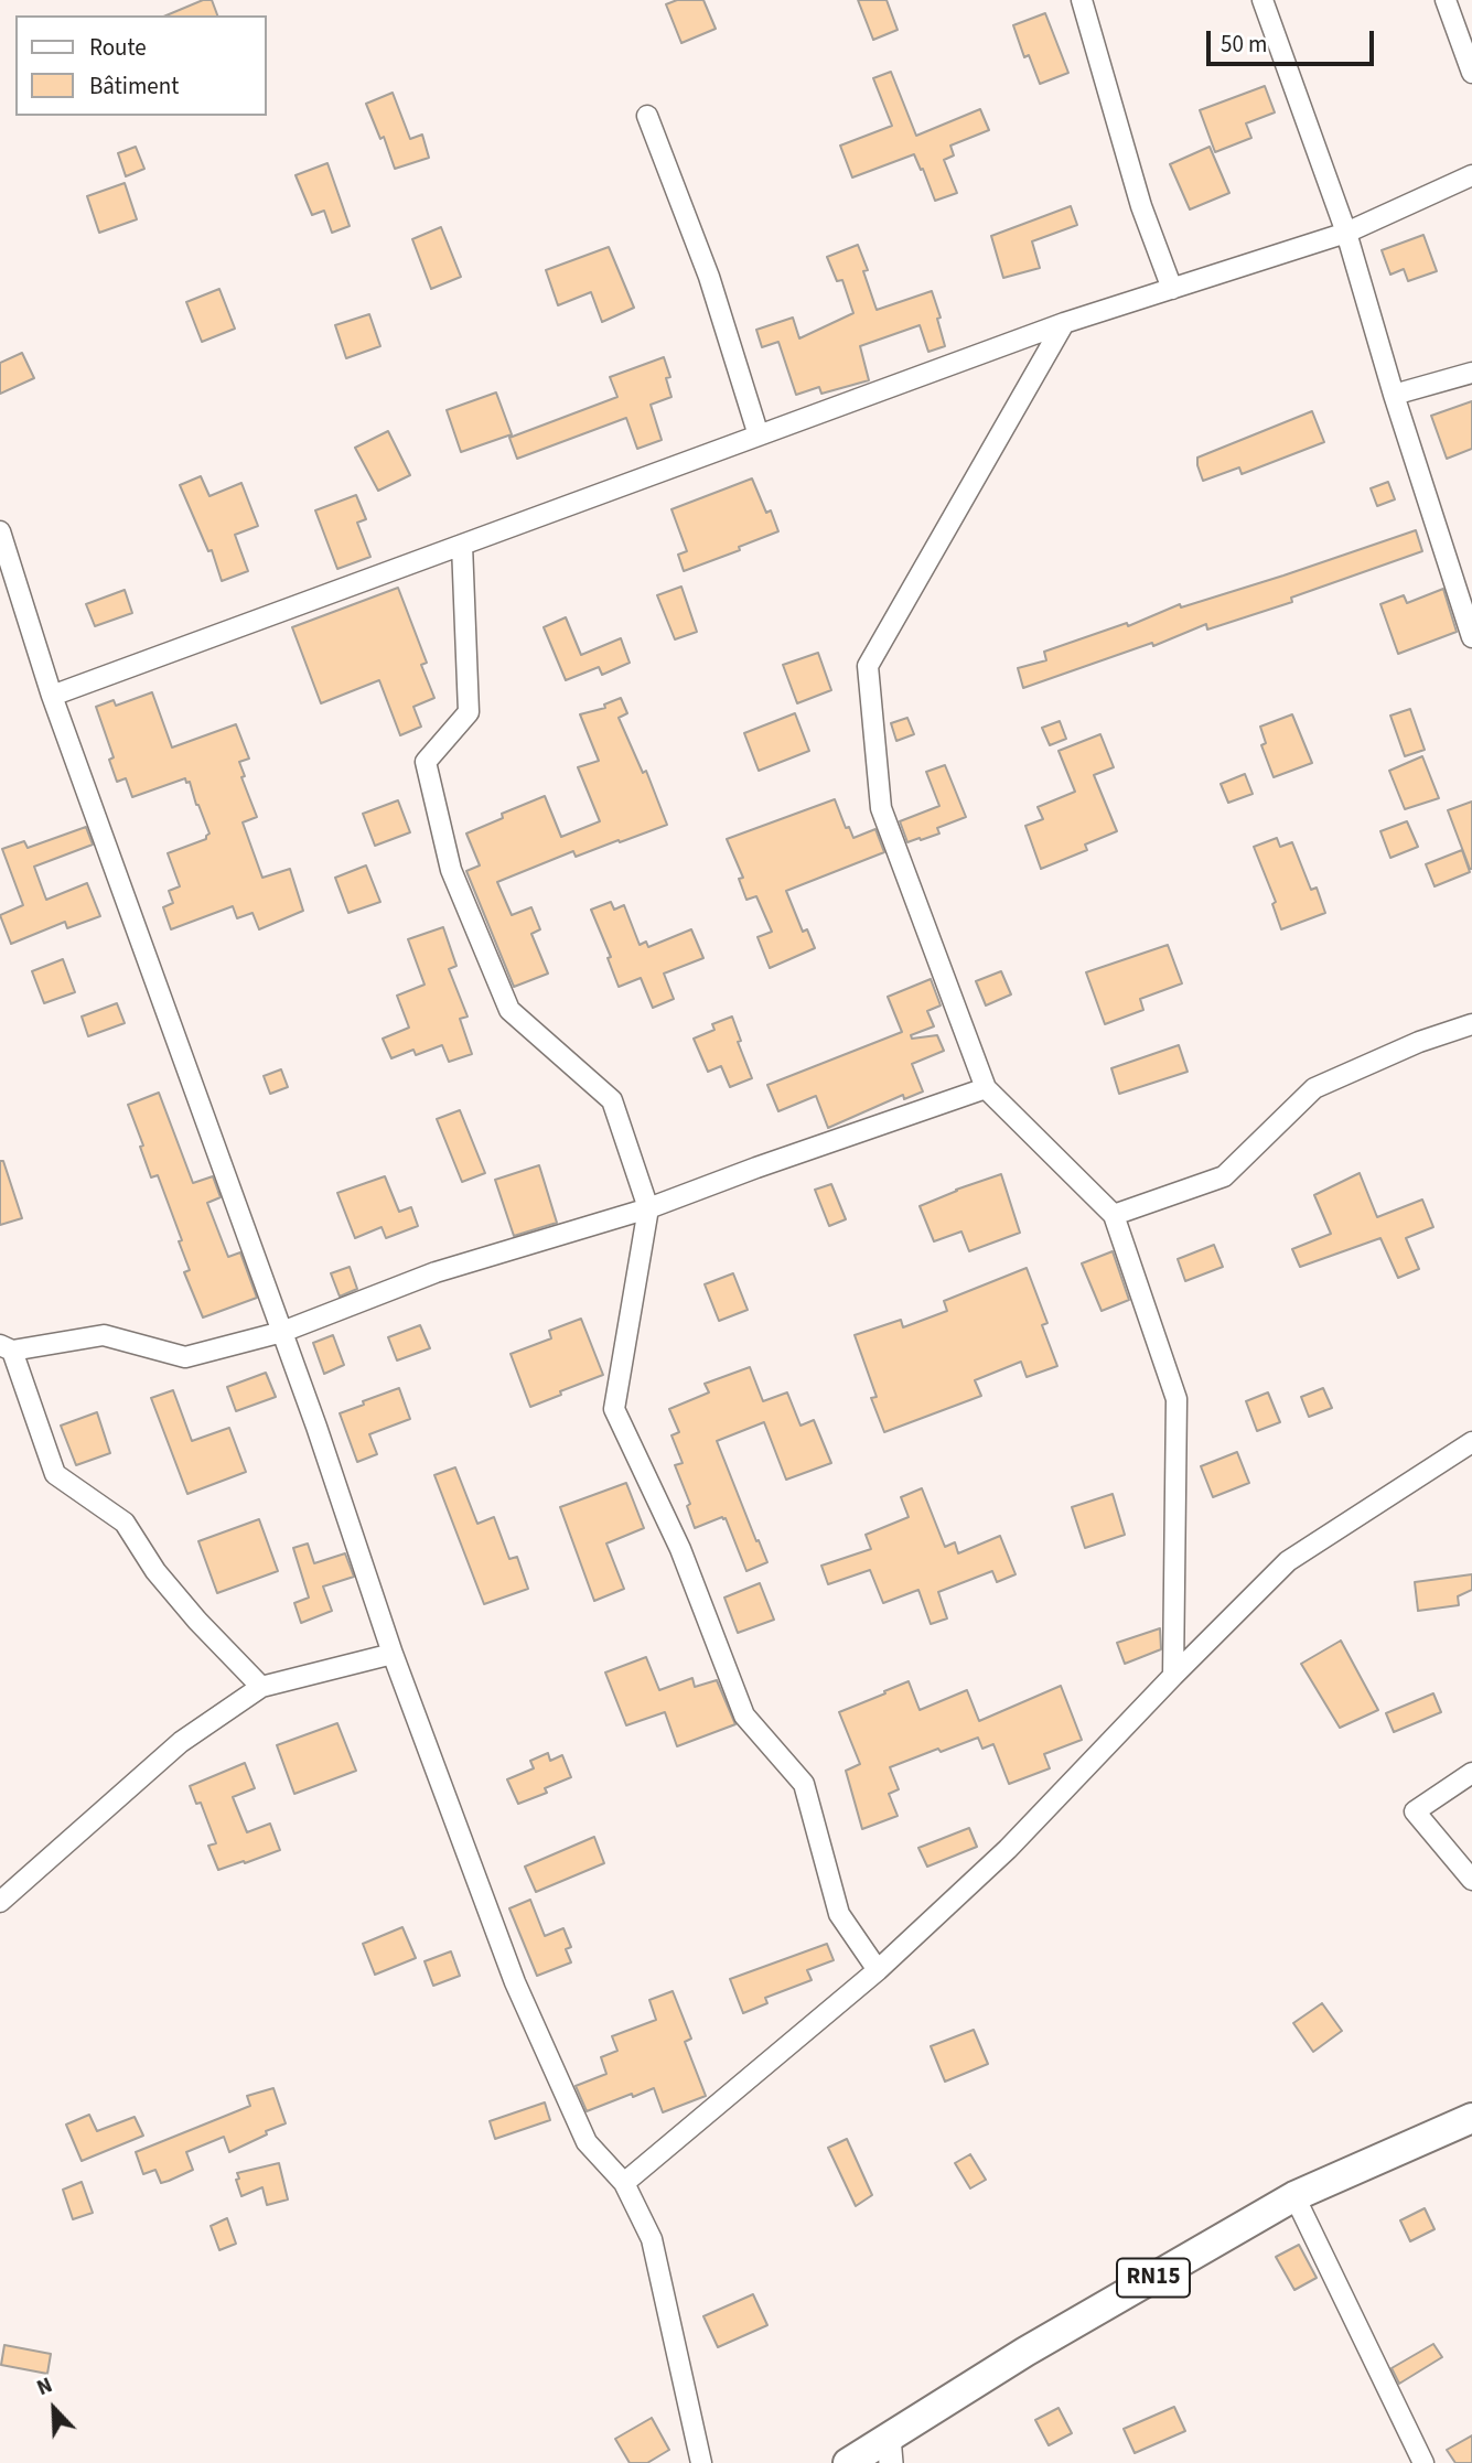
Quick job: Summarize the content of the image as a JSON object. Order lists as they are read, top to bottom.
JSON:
{
  "streets": {
    "main road": ["RN15"]
  },
  "legend": ["Route", "Bâtiment"],
  "scale_bar": "50 m",
  "north": "top left"
}
